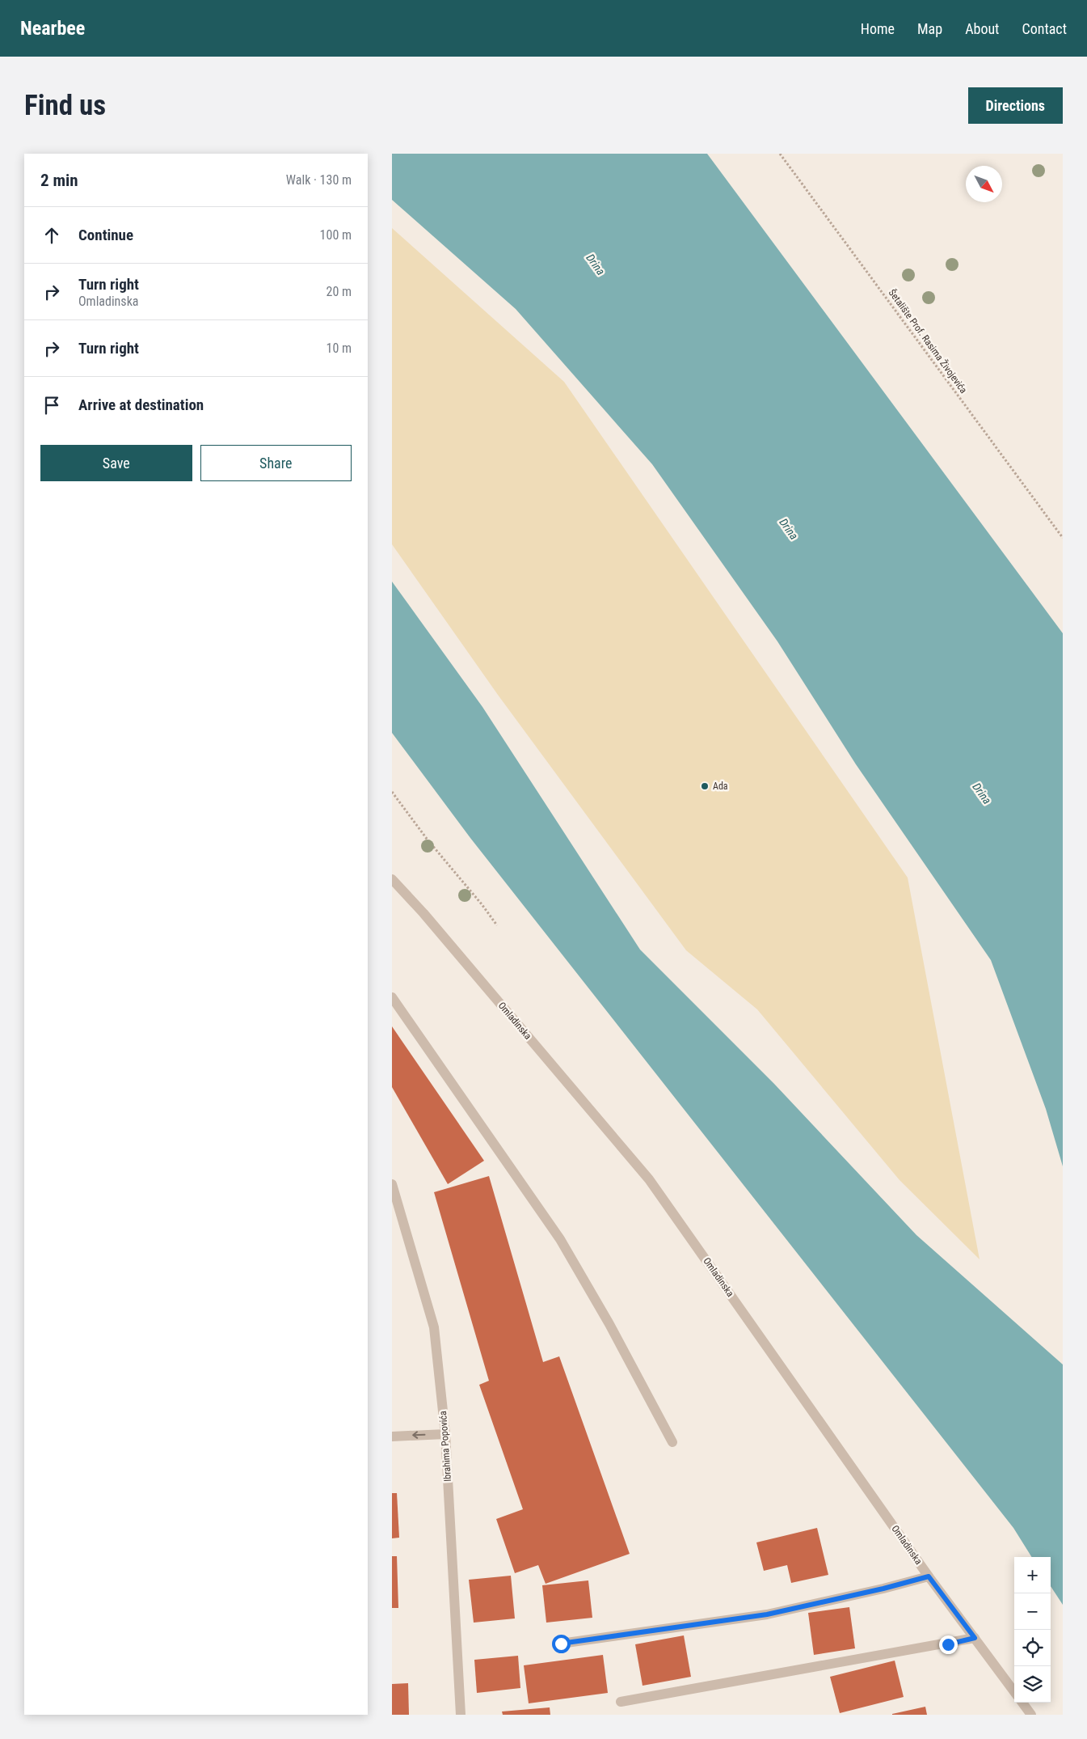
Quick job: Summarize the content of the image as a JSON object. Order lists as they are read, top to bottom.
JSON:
{
  "streets": {
    "street": ["Omladinska", "Ibrahima Popovića"],
    "path": ["Šetalište Prof. Rasima Živojevića"]
  },
  "water": ["Drina"],
  "places": ["Ada"],
  "north": "bottom right",
  "page": {
    "header": "Nearbee",
    "nav": [
      "Home",
      "Map",
      "About",
      "Contact"
    ],
    "buttons": [
      "Directions",
      ["Save", "Share"]
    ],
    "title": "Find us",
    "heading": ["2 min", "Walk · 130 m"],
    "list": [
      ["Continue", "100 m"],
      ["Turn right", "Omladinska", "20 m"],
      ["Turn right", "10 m"],
      "Arrive at destination"
    ],
    "map_buttons": ["+", "−"]
  }
}
